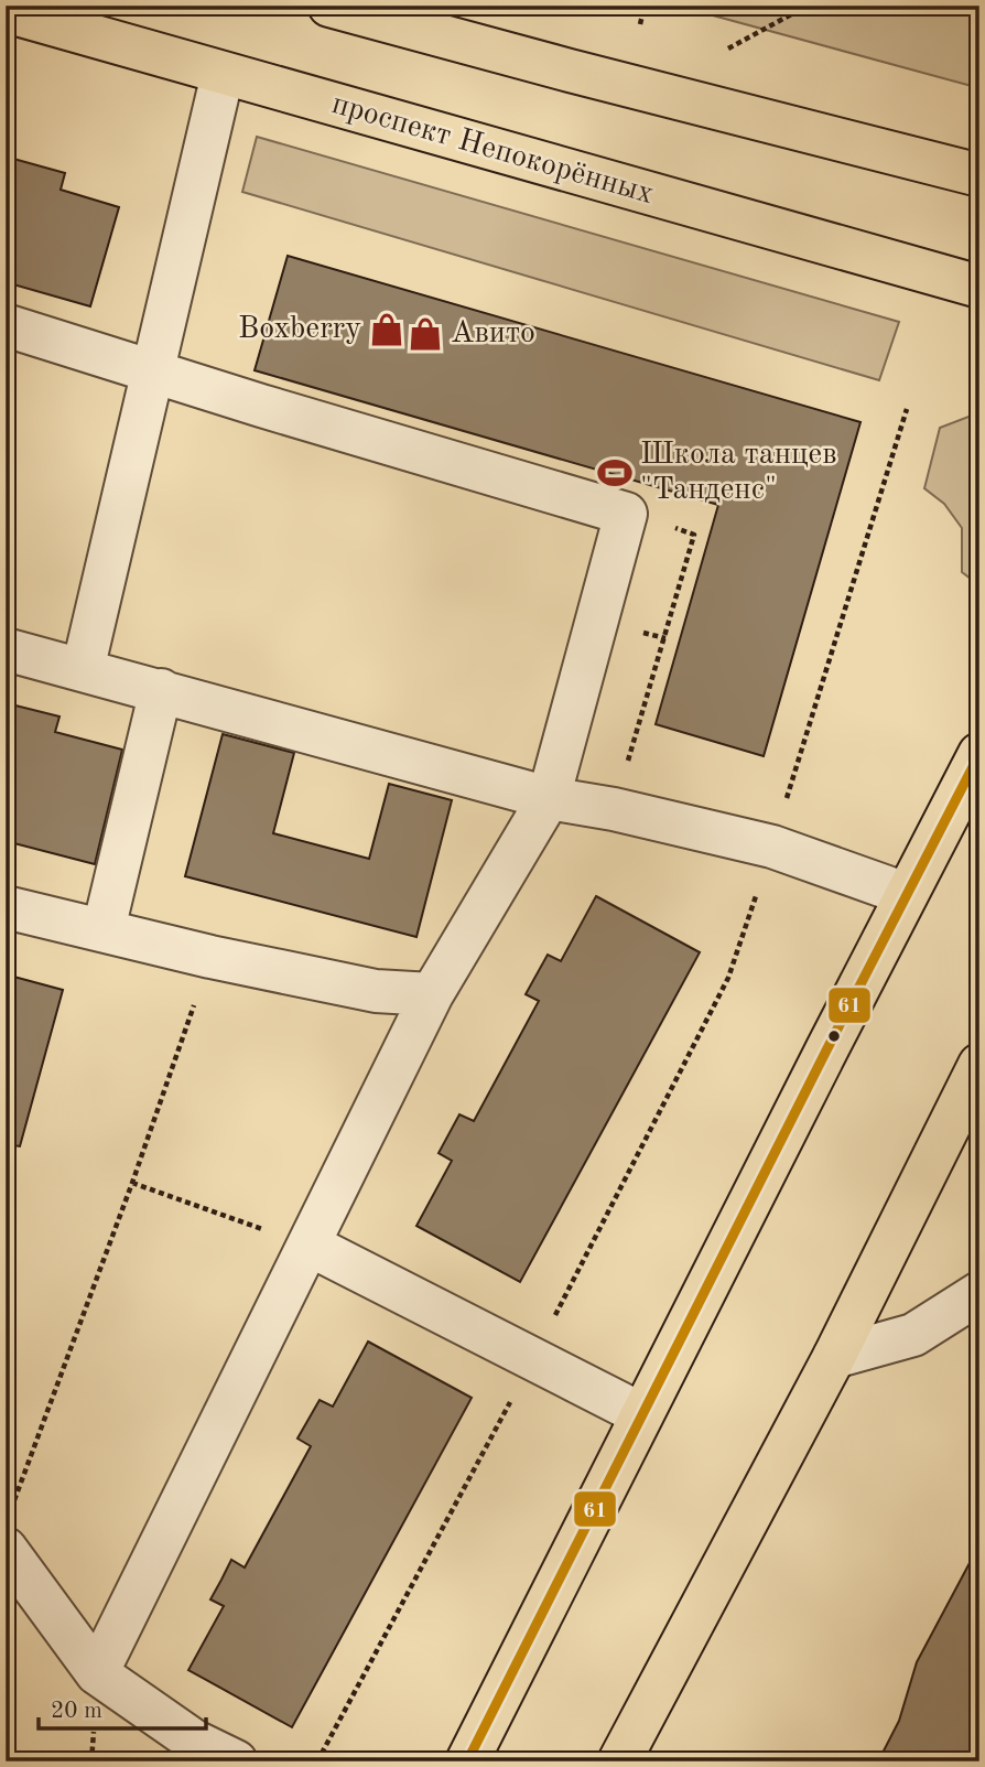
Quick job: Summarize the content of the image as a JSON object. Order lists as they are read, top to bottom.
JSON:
{
  "streets": {
    "main road": ["проспект Непокорённых"]
  },
  "places": {
    "shop": ["Boxberry", "Авито"],
    "sports": ["Школа танцев \"Танденс\""]
  },
  "lines": ["transit line 61"],
  "scale_bar": "20 m"
}
